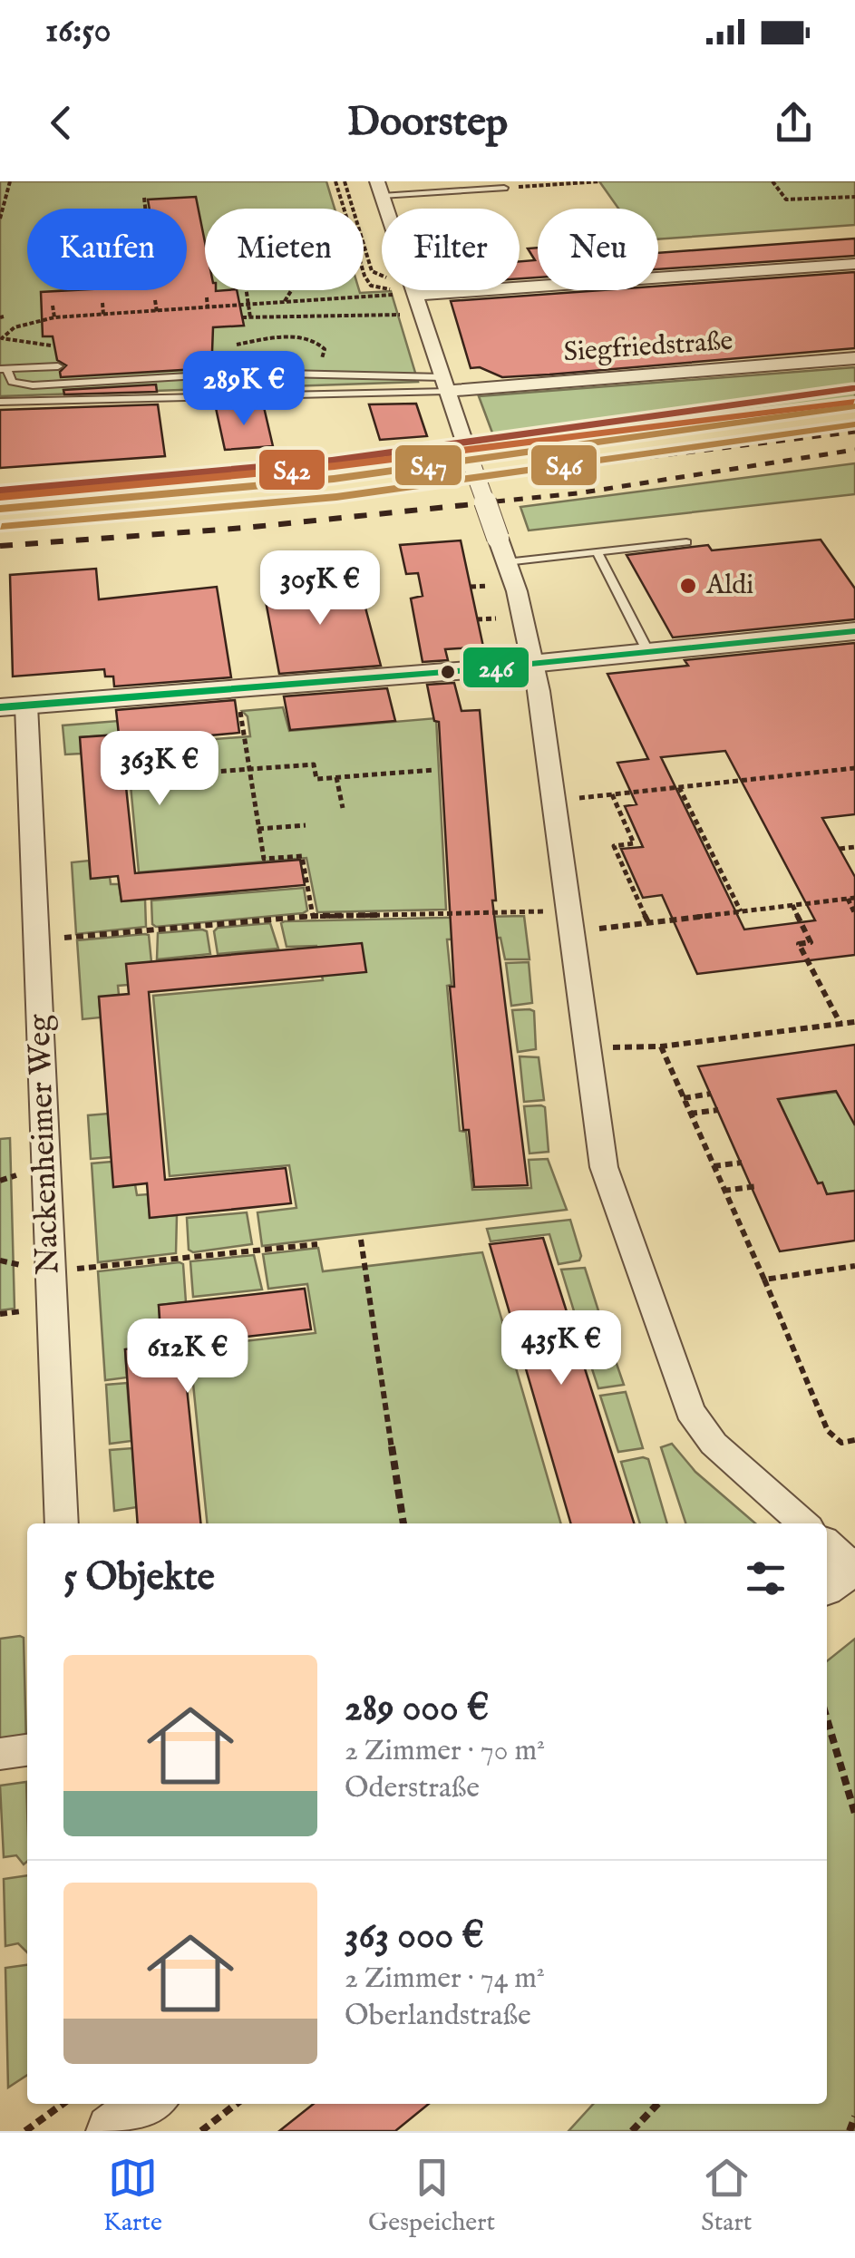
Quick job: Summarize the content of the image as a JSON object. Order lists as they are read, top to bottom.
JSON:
{
  "streets": {
    "street": ["Siegfriedstraße", "Nackenheimer Weg"]
  },
  "places": ["Aldi"],
  "lines": [
    "transit line S42",
    "transit line S47",
    "transit line S46",
    "transit line 246"
  ],
  "page": {
    "status": "16:50",
    "header": "Doorstep",
    "chip": [
      "Kaufen",
      "Mieten",
      "Filter",
      "Neu"
    ],
    "price": [
      "289K €",
      "305K €",
      "363K €",
      "435K €",
      "612K €"
    ],
    "heading": "5 Objekte",
    "list": [
      {
        "name": "289 000 €",
        "note": "2 Zimmer · 70 m² · Oderstraße"
      },
      {
        "name": "363 000 €",
        "note": "2 Zimmer · 74 m² · Oberlandstraße"
      }
    ],
    "tabs": ["Karte", "Gespeichert", "Start"]
  }
}
